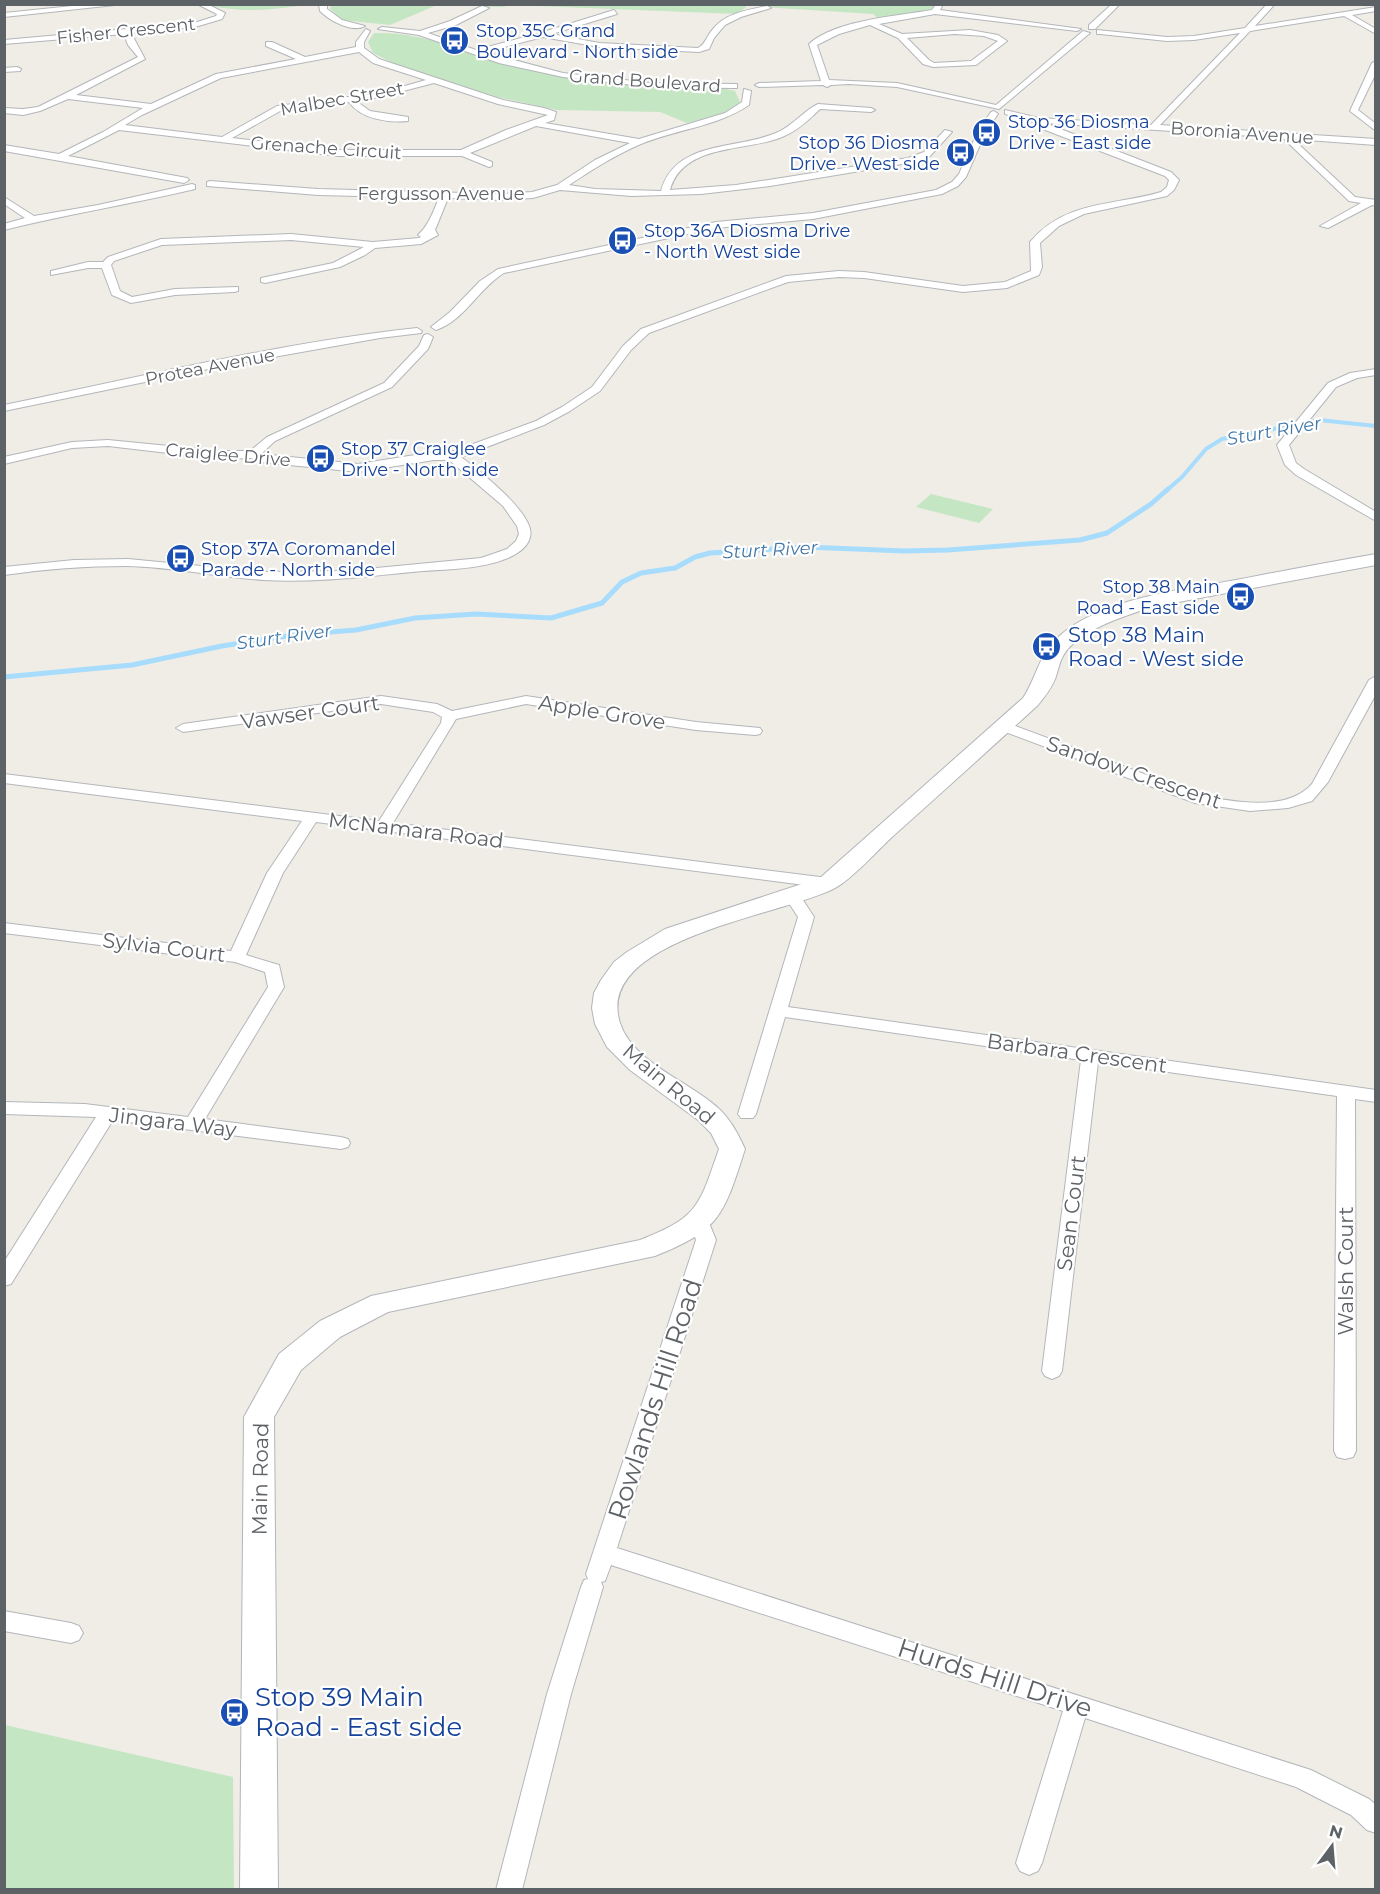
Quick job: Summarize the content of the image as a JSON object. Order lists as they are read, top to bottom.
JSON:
{
  "streets": {
    "main road": ["Main Road"],
    "street": [
      "Fisher Crescent",
      "Grand Boulevard",
      "Malbec Street",
      "Boronia Avenue",
      "Grenache Circuit",
      "Fergusson Avenue",
      "Protea Avenue",
      "Craiglee Drive",
      "Vawser Court",
      "Apple Grove",
      "Sandow Crescent",
      "McNamara Road",
      "Sylvia Court",
      "Barbara Crescent",
      "Jingara Way",
      "Sean Court",
      "Walsh Court",
      "Rowlands Hill Road",
      "Hurds Hill Drive"
    ]
  },
  "crossings": [
    ["Malbec Street", "Grenache Circuit"],
    ["Boronia Avenue", "Craiglee Drive"],
    ["Vawser Court", "Apple Grove"],
    ["Sandow Crescent", "Main Road"],
    ["McNamara Road", "Sylvia Court"],
    ["McNamara Road", "Main Road"],
    ["Barbara Crescent", "Sean Court"],
    ["Barbara Crescent", "Walsh Court"],
    ["Main Road", "Rowlands Hill Road"],
    ["Rowlands Hill Road", "Hurds Hill Drive"]
  ],
  "water": ["Sturt River"],
  "places": {
    "bus stop": [
      "Stop 35C Grand Boulevard - North side",
      "Stop 36 Diosma Drive - East side",
      "Stop 36 Diosma Drive - West side",
      "Stop 36A Diosma Drive - North West side",
      "Stop 37 Craiglee Drive - North side",
      "Stop 37A Coromandel Parade - North side",
      "Stop 38 Main Road - East side",
      "Stop 38 Main Road - West side",
      "Stop 39 Main Road - East side"
    ]
  },
  "north": "top"
}
